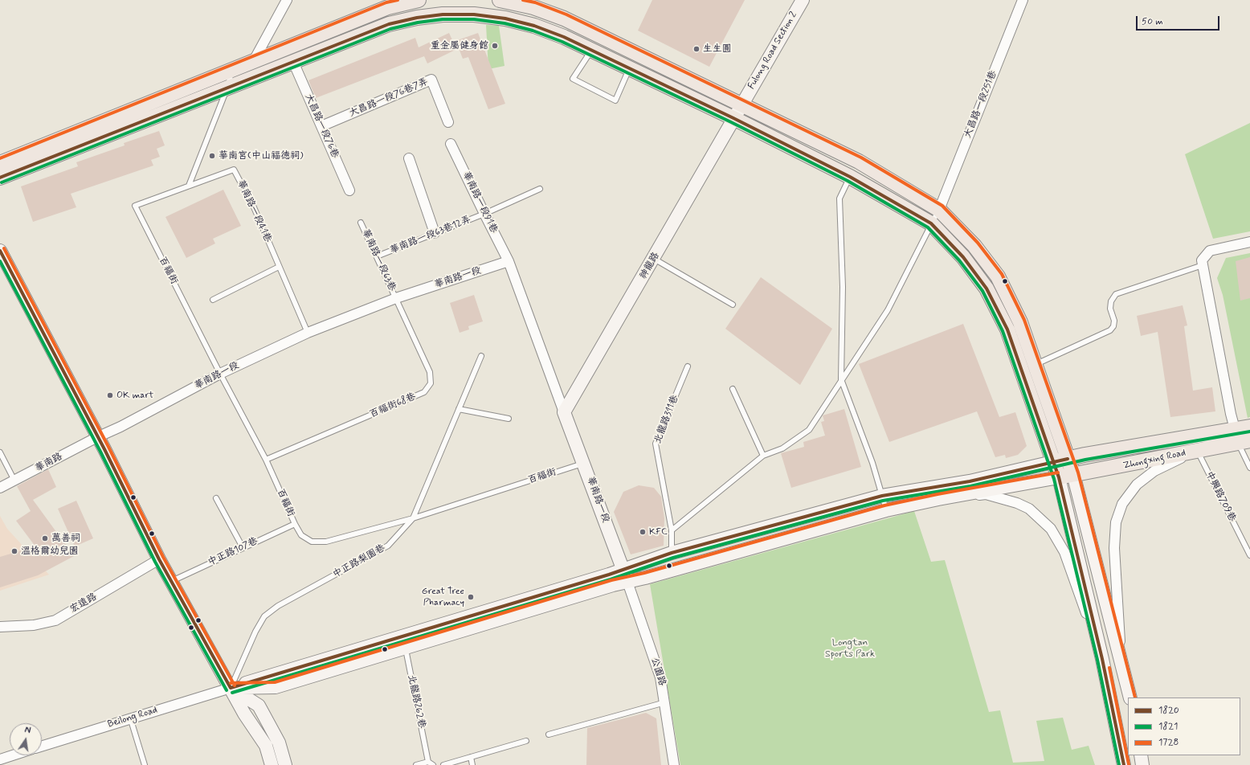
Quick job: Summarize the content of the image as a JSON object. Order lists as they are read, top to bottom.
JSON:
{
  "streets": {
    "main road": [
      "Fulong Road Section 2",
      "神龍路",
      "華南路一段",
      "Zhongxing Road",
      "Beilong Road"
    ],
    "street": [
      "大昌路一段76巷7弄",
      "大昌路一段251巷",
      "大昌路一段76巷",
      "華南路一段91巷",
      "華南路",
      "宏遠路",
      "公園路"
    ],
    "lane": [
      "華南路一段41巷",
      "華南路一段63巷12弄",
      "華南路一段63巷",
      "百福街",
      "百福街68巷",
      "北龍路311巷",
      "中興路709巷",
      "中正路107巷",
      "中正路梨園巷",
      "北龍路262巷"
    ]
  },
  "crossings": [
    ["Fulong Road Section 2", "神龍路"],
    ["大昌路一段76巷7弄", "大昌路一段76巷"],
    ["華南路一段91巷", "華南路一段63巷12弄"],
    ["華南路一段91巷", "華南路一段"],
    ["華南路一段41巷", "百福街"],
    ["華南路一段41巷", "華南路一段"],
    ["華南路一段63巷12弄", "華南路一段63巷"],
    ["華南路一段63巷", "華南路一段"],
    ["華南路一段63巷", "百福街68巷"],
    ["神龍路", "華南路一段"],
    ["百福街", "華南路一段"],
    ["百福街", "百福街68巷"],
    ["百福街", "中正路107巷"],
    ["百福街", "中正路梨園巷"],
    ["華南路一段", "百福街68巷"],
    ["華南路一段", "華南路"],
    ["華南路一段", "公園路"],
    ["華南路一段", "Beilong Road"],
    ["北龍路311巷", "Beilong Road"],
    ["Zhongxing Road", "中興路709巷"],
    ["Zhongxing Road", "Beilong Road"],
    ["中正路梨園巷", "Beilong Road"],
    ["公園路", "Beilong Road"],
    ["北龍路262巷", "Beilong Road"]
  ],
  "parks": ["Longtan Sports Park"],
  "places": [
    "重金屬健身館",
    "生生圓",
    "華南宮(中山福德祠)",
    "OK mart",
    "KFC",
    "萬善祠",
    "溫格爾幼兒園",
    "Great Tree Pharmacy"
  ],
  "lines": ["transit line 1728", "transit line 1820", "transit line 1821"],
  "legend": ["1820", "1821", "1728"],
  "scale_bar": "50 m",
  "north": "top"
}
